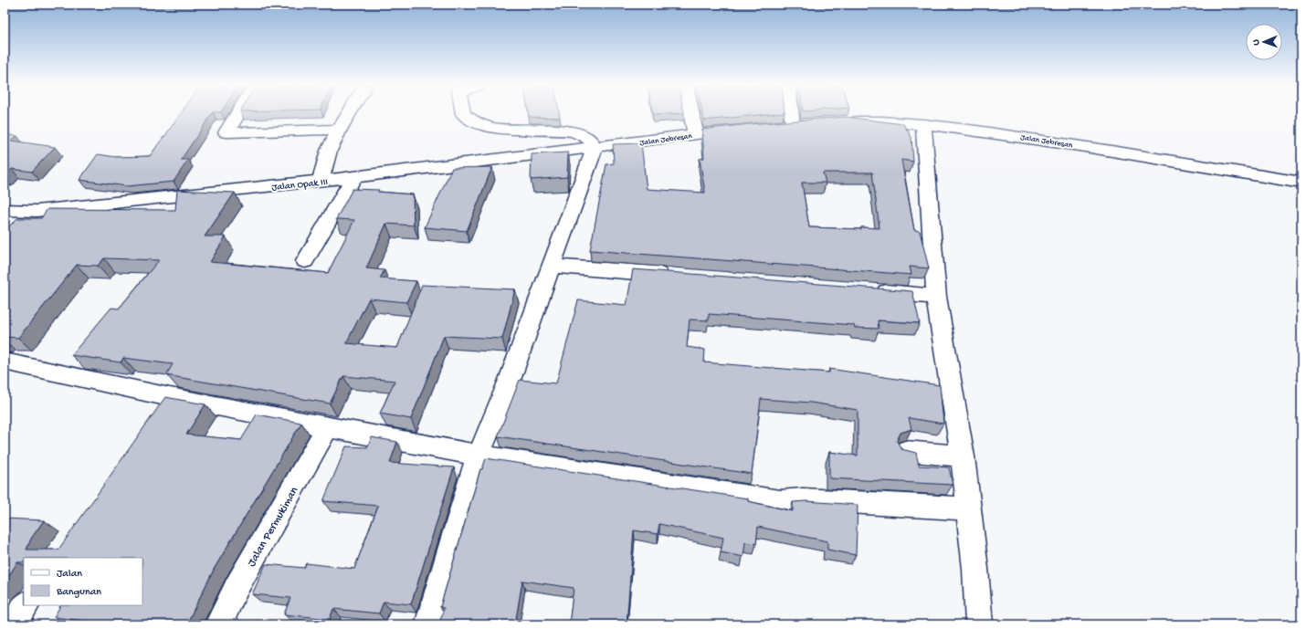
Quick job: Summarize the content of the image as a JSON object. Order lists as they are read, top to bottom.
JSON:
{
  "streets": {
    "street": ["Jalan Jebresan", "Jalan Opak III", "Jalan Permukiman"]
  },
  "crossings": [
    ["Jalan Jebresan", "Jalan Opak III"]
  ],
  "legend": ["Jalan", "Bangunan"],
  "north": "left"
}
